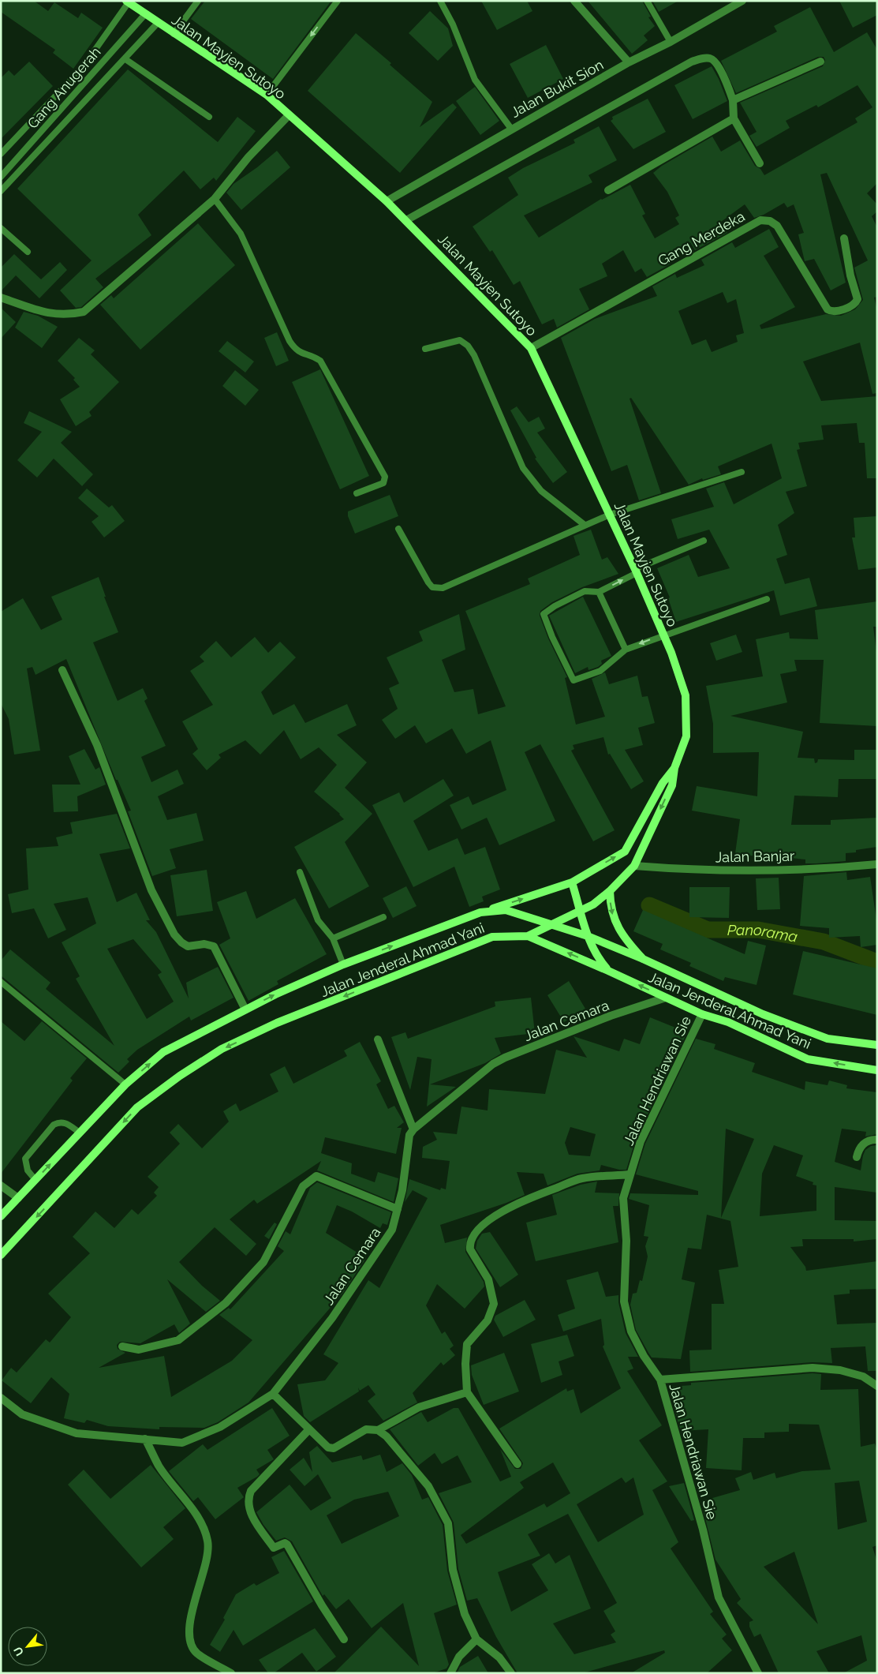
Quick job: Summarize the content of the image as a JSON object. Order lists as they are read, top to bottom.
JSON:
{
  "streets": {
    "main road": ["Jalan Mayjen Sutoyo", "Jalan Jenderal Ahmad Yani"],
    "street": [
      "Jalan Bukit Sion",
      "Gang Merdeka",
      "Jalan Banjar",
      "Jalan Cemara",
      "Jalan Hendriawan Sie"
    ],
    "lane": ["Gang Anugerah"]
  },
  "crossings": [
    ["Jalan Mayjen Sutoyo", "Gang Anugerah"],
    ["Jalan Mayjen Sutoyo", "Jalan Bukit Sion"],
    ["Jalan Mayjen Sutoyo", "Gang Merdeka"],
    ["Jalan Mayjen Sutoyo", "Jalan Banjar"],
    ["Jalan Mayjen Sutoyo", "Jalan Jenderal Ahmad Yani"],
    ["Jalan Jenderal Ahmad Yani", "Jalan Cemara"],
    ["Jalan Jenderal Ahmad Yani", "Jalan Hendriawan Sie"]
  ],
  "water": ["Panorama"],
  "north": "bottom left"
}
